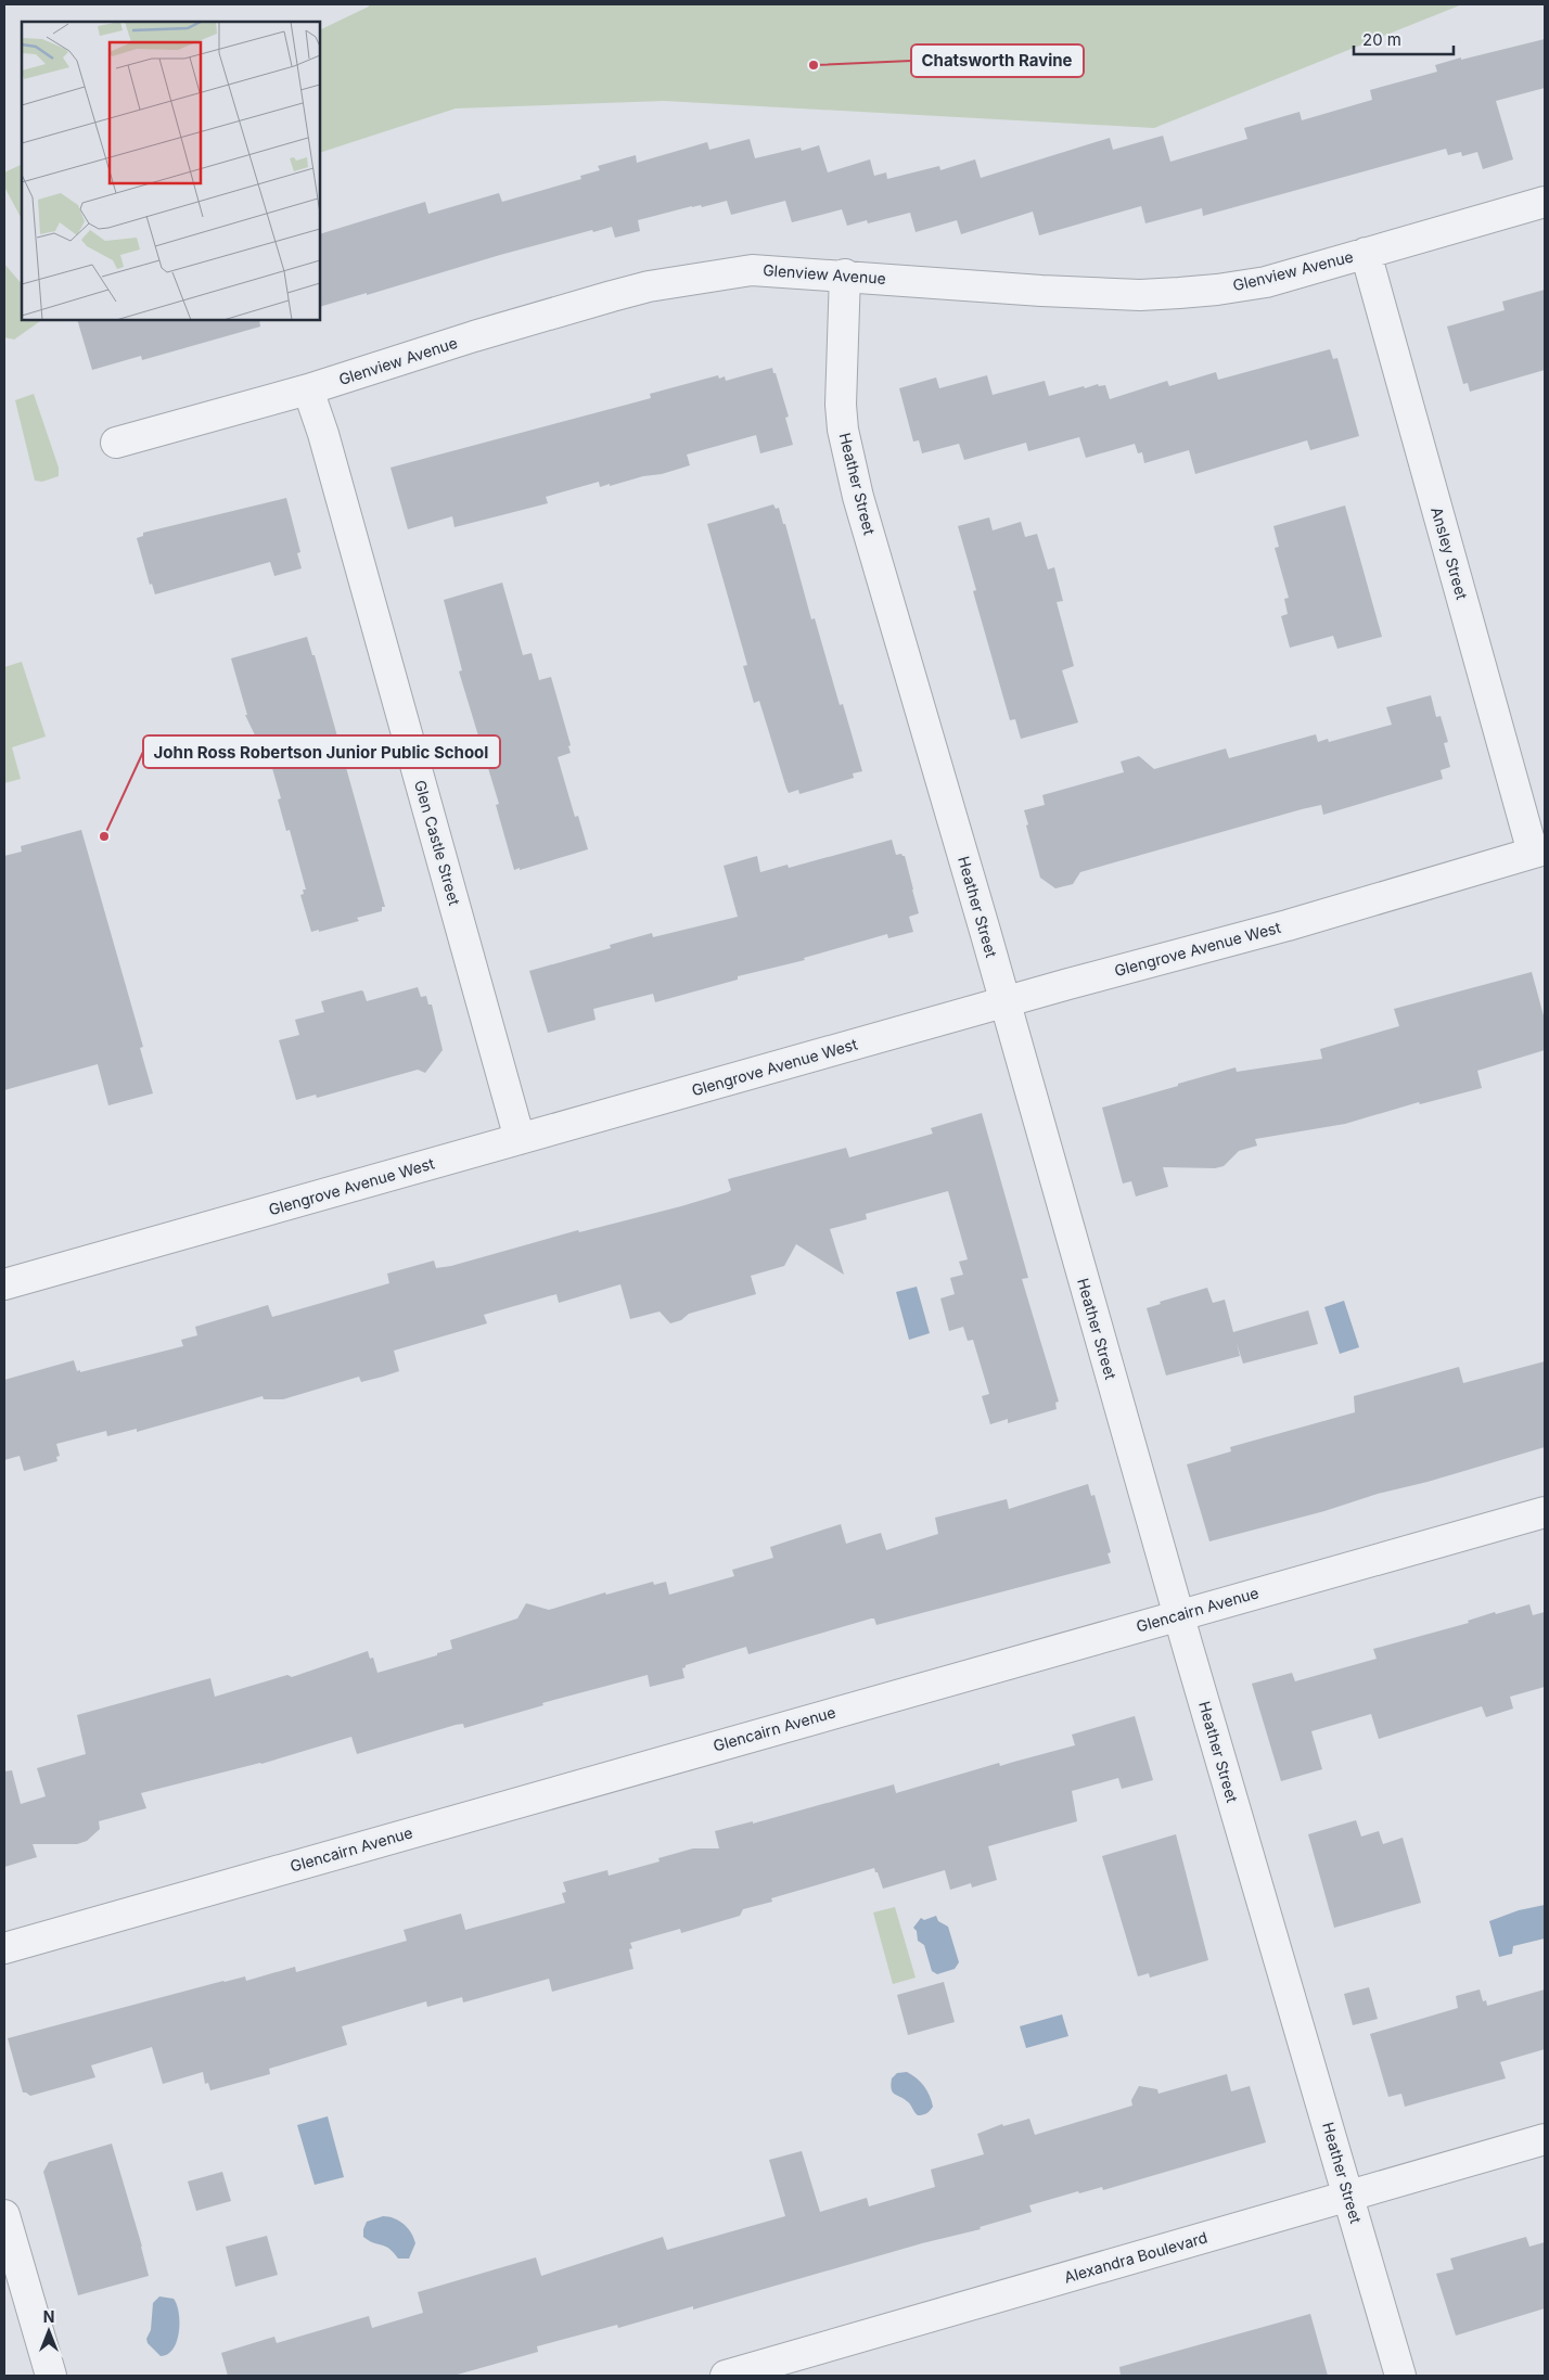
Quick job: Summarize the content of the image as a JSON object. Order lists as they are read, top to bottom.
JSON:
{
  "streets": {
    "street": [
      "Glenview Avenue",
      "Heather Street",
      "Ansley Street",
      "Glen Castle Street",
      "Glengrove Avenue West",
      "Glencairn Avenue",
      "Alexandra Boulevard"
    ]
  },
  "crossings": [
    ["Glenview Avenue", "Heather Street"],
    ["Glenview Avenue", "Ansley Street"],
    ["Glenview Avenue", "Glen Castle Street"],
    ["Heather Street", "Glengrove Avenue West"],
    ["Heather Street", "Glencairn Avenue"],
    ["Heather Street", "Alexandra Boulevard"],
    ["Ansley Street", "Glengrove Avenue West"],
    ["Glen Castle Street", "Glengrove Avenue West"]
  ],
  "places": ["Chatsworth Ravine", "John Ross Robertson Junior Public School"],
  "scale_bar": "20 m",
  "north": "top"
}
